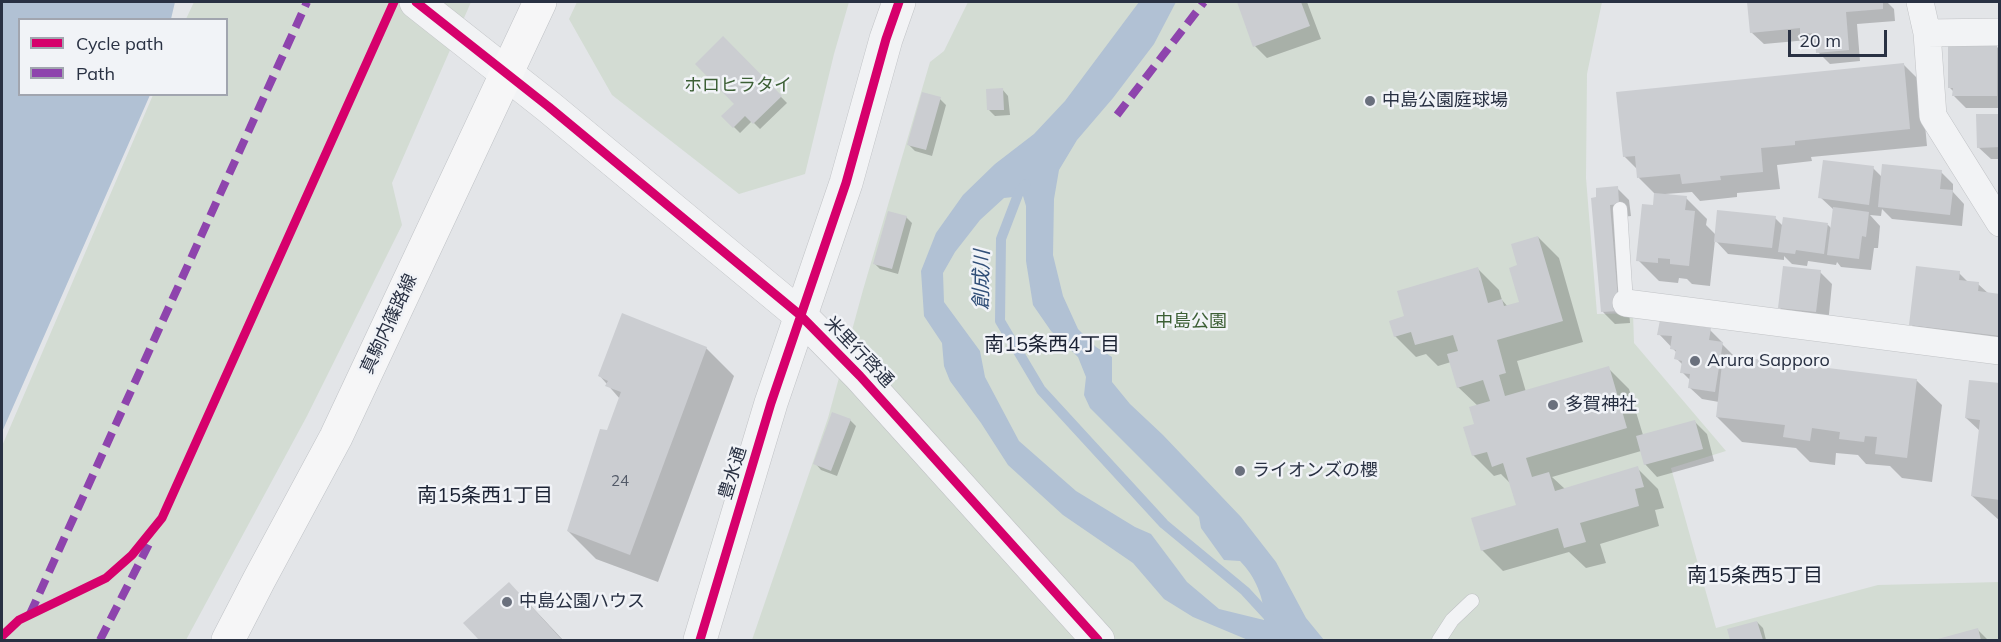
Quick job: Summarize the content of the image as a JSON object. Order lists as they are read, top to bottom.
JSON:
{
  "streets": {
    "main road": ["真駒内篠路線"],
    "street": ["米里行啓通", "豊水通"]
  },
  "crossings": [
    ["真駒内篠路線", "米里行啓通"],
    ["米里行啓通", "豊水通"]
  ],
  "districts": ["南15条西4丁目", "南15条西1丁目", "南15条西5丁目"],
  "water": ["創成川"],
  "parks": ["ホロヒラタイ", "中島公園"],
  "places": [
    "中島公園庭球場",
    "Arura Sapporo",
    "多賀神社",
    "ライオンズの櫻",
    "中島公園ハウス"
  ],
  "house_numbers": ["24"],
  "legend": ["Cycle path", "Path"],
  "scale_bar": "20 m"
}
